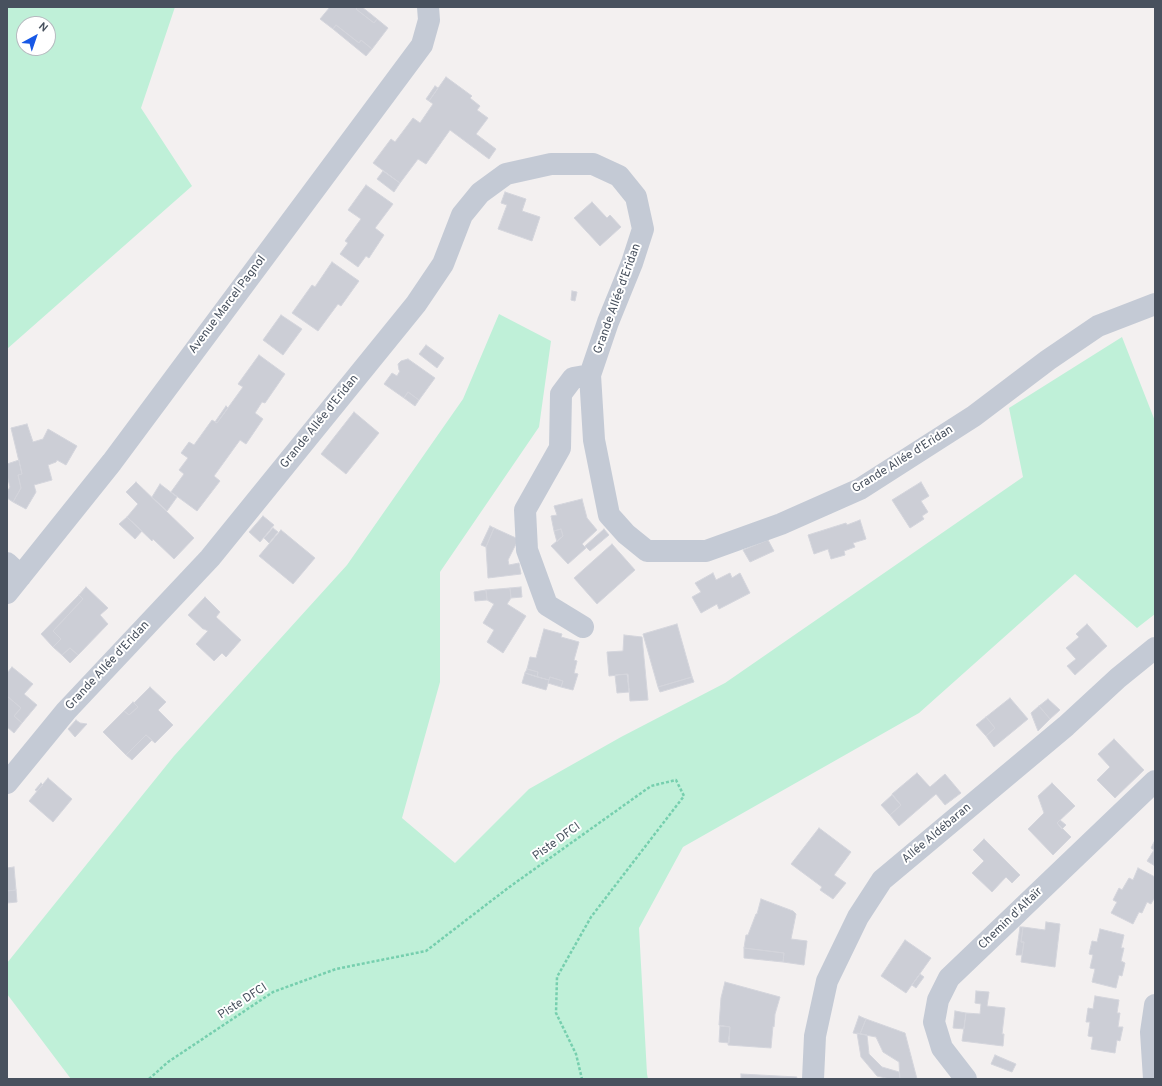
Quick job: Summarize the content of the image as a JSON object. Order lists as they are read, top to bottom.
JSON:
{
  "streets": {
    "street": [
      "Grande Allée d'Eridan",
      "Avenue Marcel Pagnol",
      "Allée Aldébaran",
      "Chemin d'Altaïr"
    ],
    "path": ["Piste DFCI"]
  },
  "north": "top right"
}
